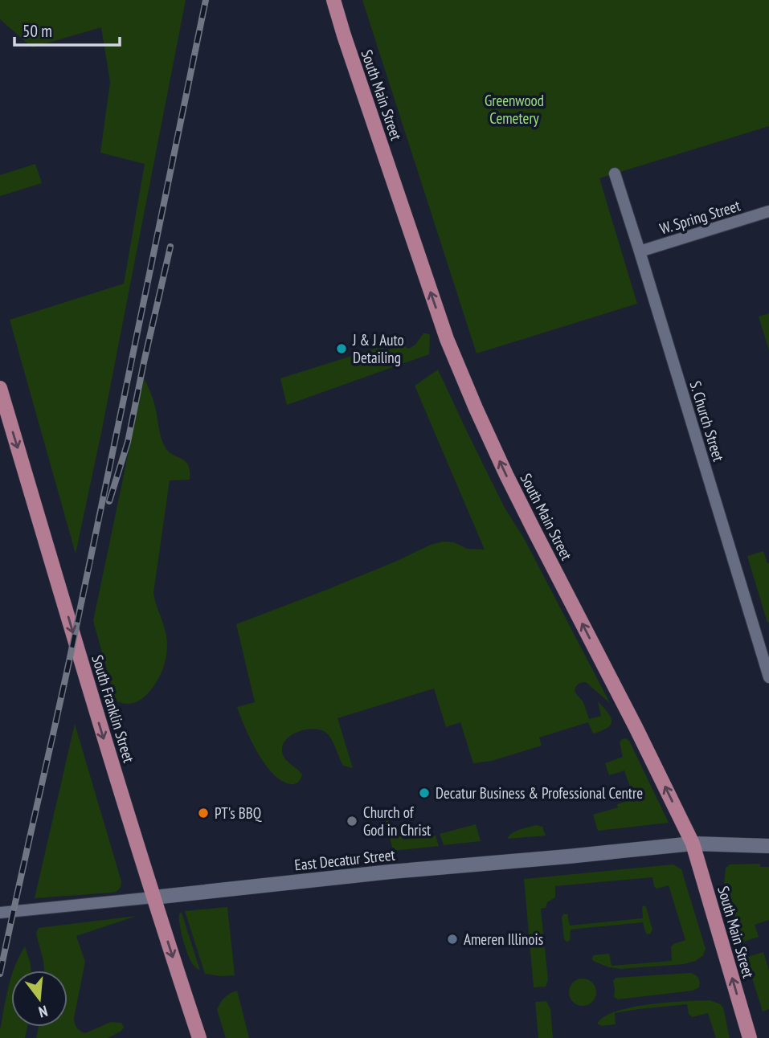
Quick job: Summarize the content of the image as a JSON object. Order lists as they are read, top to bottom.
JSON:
{
  "streets": {
    "main road": ["South Main Street", "South Franklin Street"],
    "street": ["W. Spring Street", "S. Church Street", "East Decatur Street"]
  },
  "crossings": [
    ["South Main Street", "East Decatur Street"],
    ["W. Spring Street", "S. Church Street"],
    ["South Franklin Street", "East Decatur Street"]
  ],
  "one_way": ["South Main Street", "South Franklin Street"],
  "parks": ["Greenwood Cemetery"],
  "places": [
    "J & J Auto Detailing",
    "Decatur Business & Professional Centre",
    "PT's BBQ",
    "Church of God in Christ",
    "Ameren Illinois"
  ],
  "scale_bar": "50 m",
  "north": "bottom"
}
